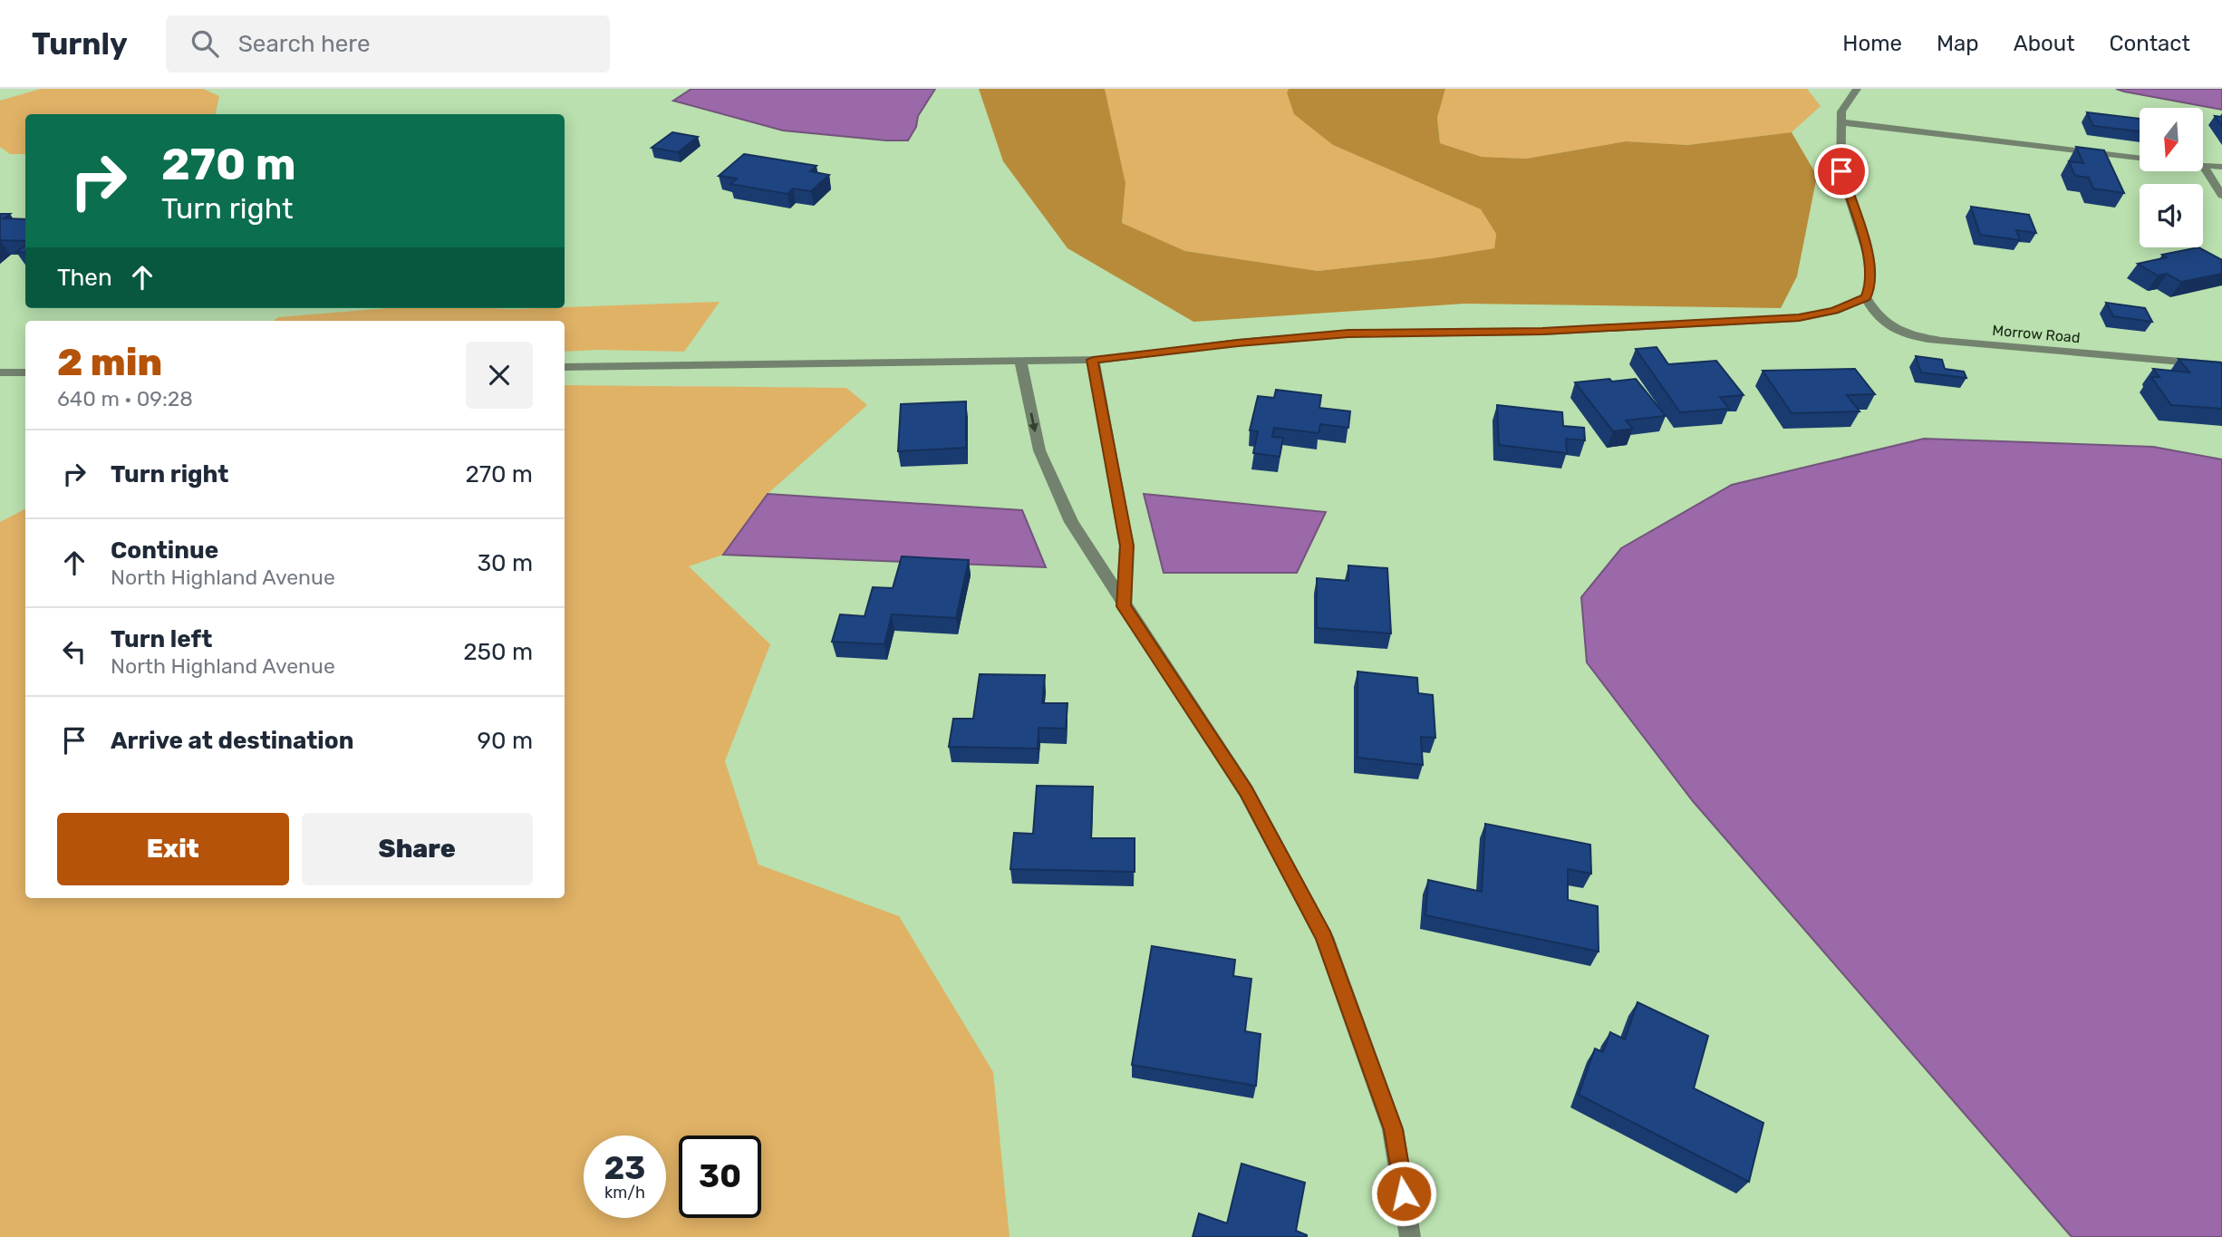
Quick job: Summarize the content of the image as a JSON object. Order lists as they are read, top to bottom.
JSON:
{
  "streets": {
    "street": ["Morrow Road"]
  },
  "north": "bottom",
  "page": {
    "header": "Turnly",
    "search": "Search here",
    "nav": [
      "Home",
      "Map",
      "About",
      "Contact"
    ],
    "turn": ["270 m", "Turn right"],
    "then": "Then",
    "heading": ["2 min", "640 m · 09:28"],
    "list": [
      {
        "name": "Turn right",
        "value": "270 m"
      },
      {
        "name": "Continue",
        "note": "North Highland Avenue",
        "value": "30 m"
      },
      {
        "name": "Turn left",
        "note": "North Highland Avenue",
        "value": "250 m"
      },
      {
        "name": "Arrive at destination",
        "value": "90 m"
      }
    ],
    "buttons": ["Exit", "Share"],
    "speed": "23 km/h",
    "limit": "30"
  }
}
